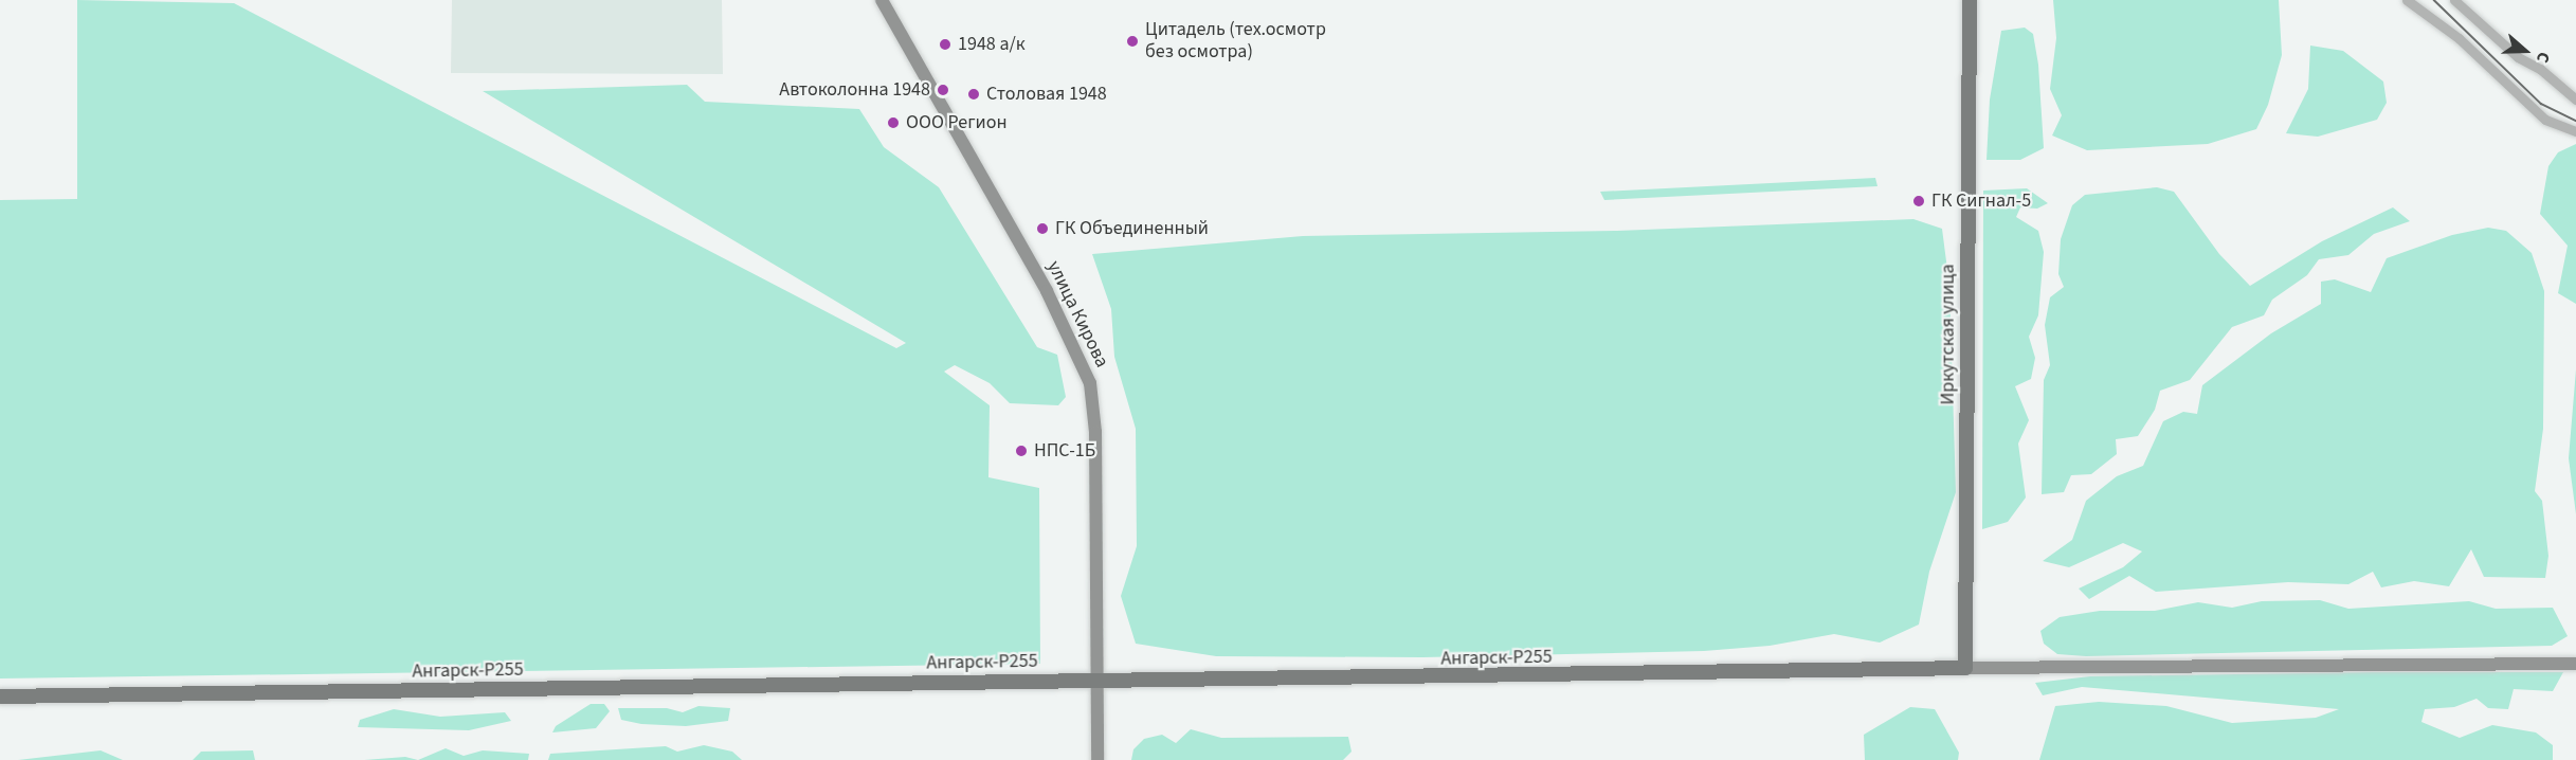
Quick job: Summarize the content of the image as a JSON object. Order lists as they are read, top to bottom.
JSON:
{
  "streets": {
    "main road": ["Иркутская улица", "Ангарск-Р255"],
    "street": ["улица Кирова"]
  },
  "crossings": [
    ["улица Кирова", "Ангарск-Р255"],
    ["Иркутская улица", "Ангарск-Р255"]
  ],
  "places": [
    "Цитадель (тех.осмотр без осмотра)",
    "1948 а/к",
    "Автоколонна 1948",
    "Столовая 1948",
    "ООО Регион",
    "ГК Сигнал-5",
    "ГК Объединенный",
    "НПС-1Б"
  ],
  "north": "right"
}
